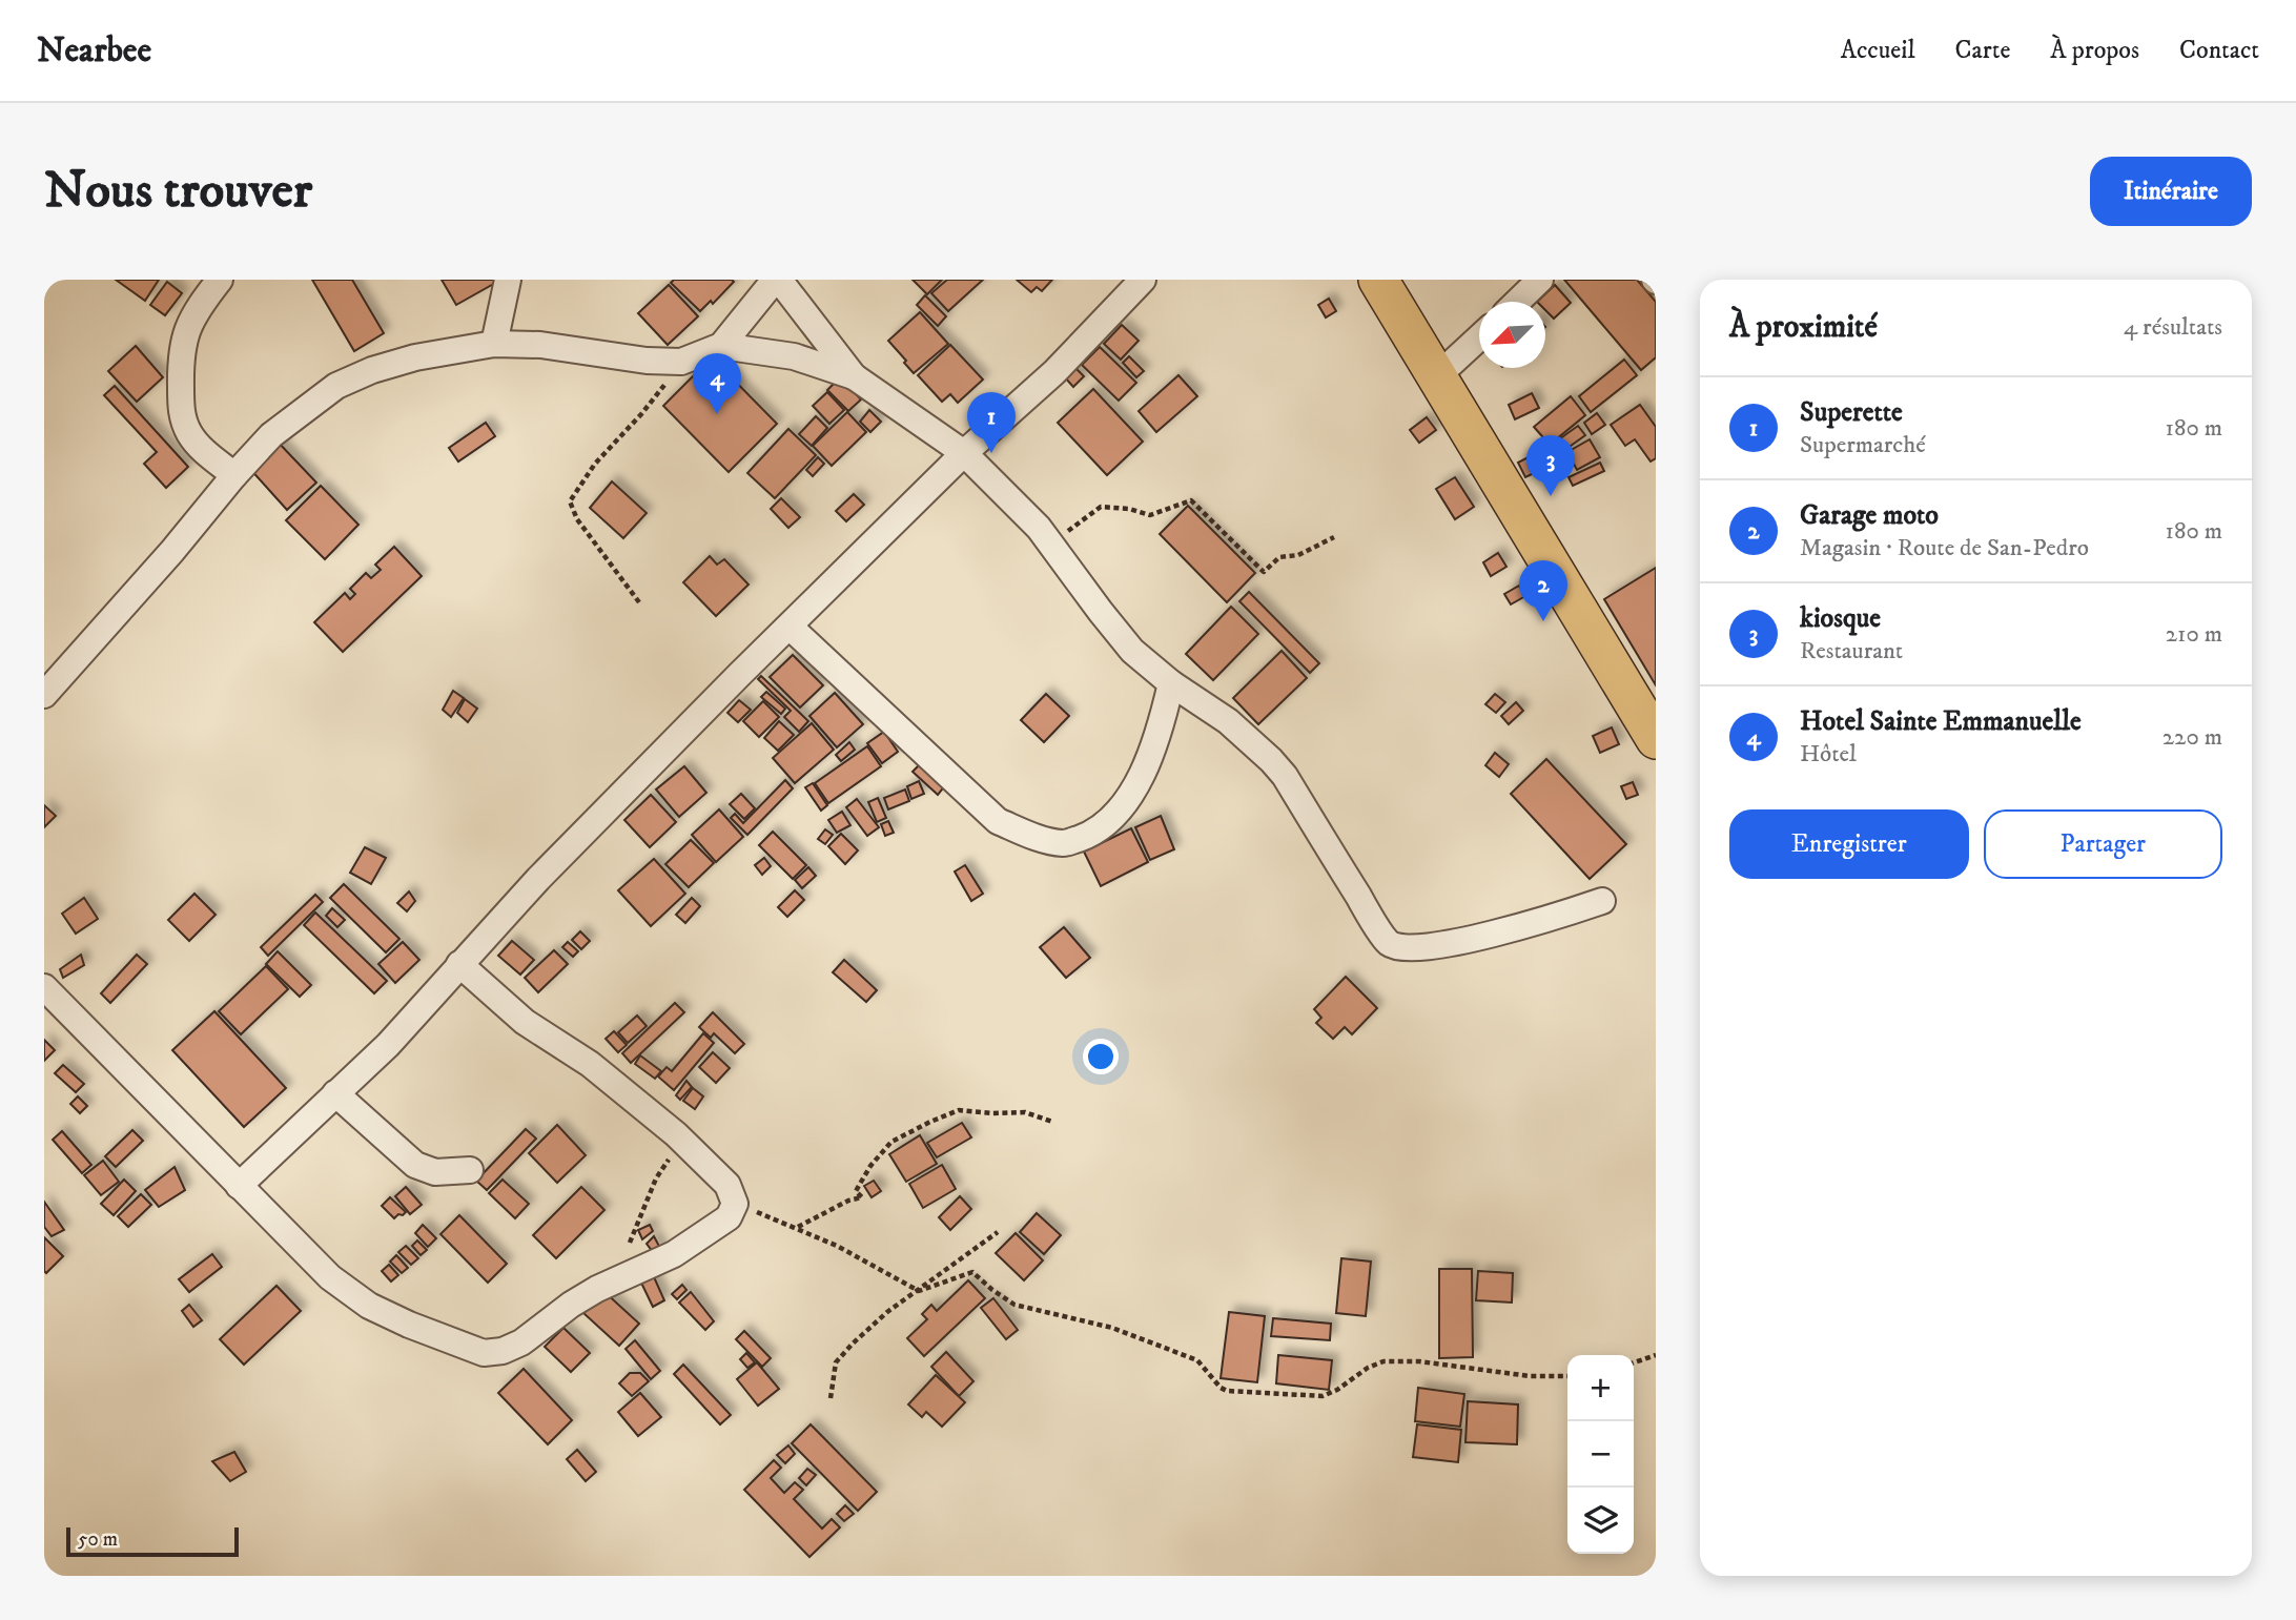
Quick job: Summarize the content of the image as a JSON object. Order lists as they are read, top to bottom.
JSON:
{
  "scale_bar": "50 m",
  "north": "bottom left",
  "page": {
    "header": "Nearbee",
    "nav": [
      "Accueil",
      "Carte",
      "À propos",
      "Contact"
    ],
    "buttons": [
      "Itinéraire",
      ["Enregistrer", "Partager"]
    ],
    "title": "Nous trouver",
    "heading": ["À proximité", "4 résultats"],
    "pins": [
      "4",
      "1",
      "3",
      "2"
    ],
    "list": [
      {
        "mark": "1",
        "name": "Superette",
        "note": "Supermarché",
        "value": "180 m"
      },
      {
        "mark": "2",
        "name": "Garage moto",
        "note": "Magasin · Route de San-Pedro",
        "value": "180 m"
      },
      {
        "mark": "3",
        "name": "kiosque",
        "note": "Restaurant",
        "value": "210 m"
      },
      {
        "mark": "4",
        "name": "Hotel Sainte Emmanuelle",
        "note": "Hôtel",
        "value": "220 m"
      }
    ],
    "map_buttons": ["+", "−"],
    "scale": "50 m"
  }
}
